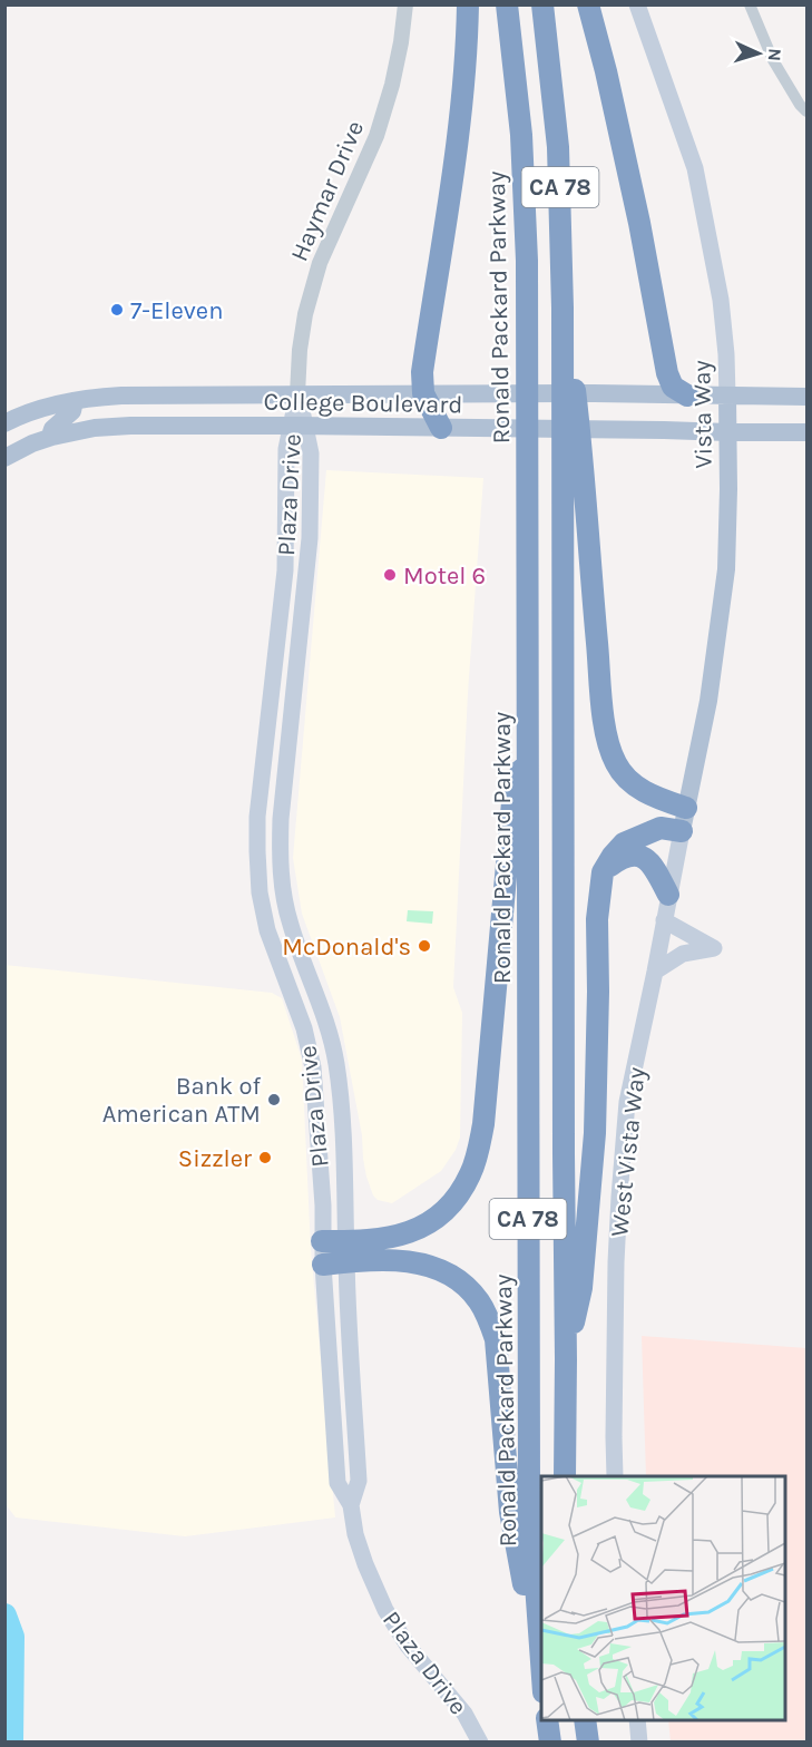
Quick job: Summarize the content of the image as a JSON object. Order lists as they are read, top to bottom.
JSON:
{
  "streets": {
    "highway": ["CA 78", "Ronald Packard Parkway"],
    "main road": [
      "College Boulevard",
      "Vista Way",
      "Plaza Drive",
      "West Vista Way"
    ],
    "street": ["Haymar Drive"]
  },
  "crossings": [
    ["Haymar Drive", "College Boulevard"],
    ["Haymar Drive", "Plaza Drive"],
    ["College Boulevard", "Vista Way"],
    ["College Boulevard", "Plaza Drive"],
    ["Vista Way", "West Vista Way"]
  ],
  "places": [
    "7-Eleven",
    "Motel 6",
    "McDonald's",
    "Bank of American ATM",
    "Sizzler"
  ],
  "north": "right"
}
